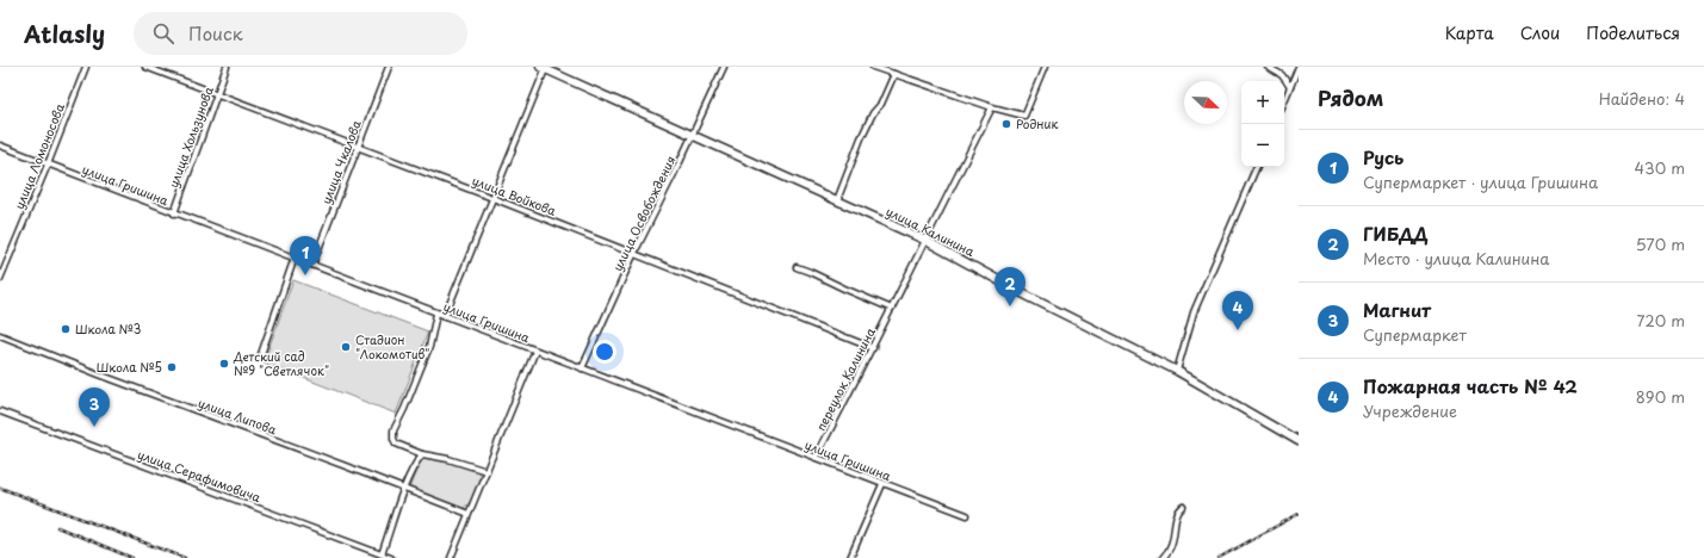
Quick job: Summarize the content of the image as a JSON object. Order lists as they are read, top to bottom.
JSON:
{
  "streets": {
    "street": [
      "улица Хользунова",
      "улица Ломоносова",
      "улица Чкалова",
      "улица Гришина",
      "улица Войкова",
      "улица Освобождения",
      "улица Калинина",
      "переулок Калинина",
      "улица Липова",
      "улица Серафимовича"
    ]
  },
  "crossings": [
    ["улица Хользунова", "улица Гришина"],
    ["улица Хользунова", "улица Войкова"],
    ["улица Ломоносова", "улица Гришина"],
    ["улица Чкалова", "улица Гришина"],
    ["улица Чкалова", "улица Войкова"],
    ["улица Гришина", "улица Освобождения"],
    ["улица Гришина", "переулок Калинина"],
    ["улица Войкова", "улица Освобождения"],
    ["улица Войкова", "переулок Калинина"],
    ["улица Освобождения", "улица Калинина"],
    ["улица Калинина", "переулок Калинина"]
  ],
  "places": [
    "Родник",
    "Школа №3",
    "Стадион \"Локомотив\"",
    "Детский сад №9 \"Светлячок\"",
    "Школа №5"
  ],
  "north": "bottom right",
  "page": {
    "header": "Atlasly",
    "search": "Поиск",
    "nav": ["Карта", "Слои", "Поделиться"],
    "heading": ["Рядом", "Найдено: 4"],
    "map_buttons": ["+", "−"],
    "list": [
      {
        "mark": "1",
        "name": "Русь",
        "note": "Супермаркет · улица Гришина",
        "value": "430 m"
      },
      {
        "mark": "2",
        "name": "ГИБДД",
        "note": "Место · улица Калинина",
        "value": "570 m"
      },
      {
        "mark": "3",
        "name": "Магнит",
        "note": "Супермаркет",
        "value": "720 m"
      },
      {
        "mark": "4",
        "name": "Пожарная часть № 42",
        "note": "Учреждение",
        "value": "890 m"
      }
    ],
    "pins": [
      "1",
      "2",
      "4",
      "3"
    ]
  }
}
